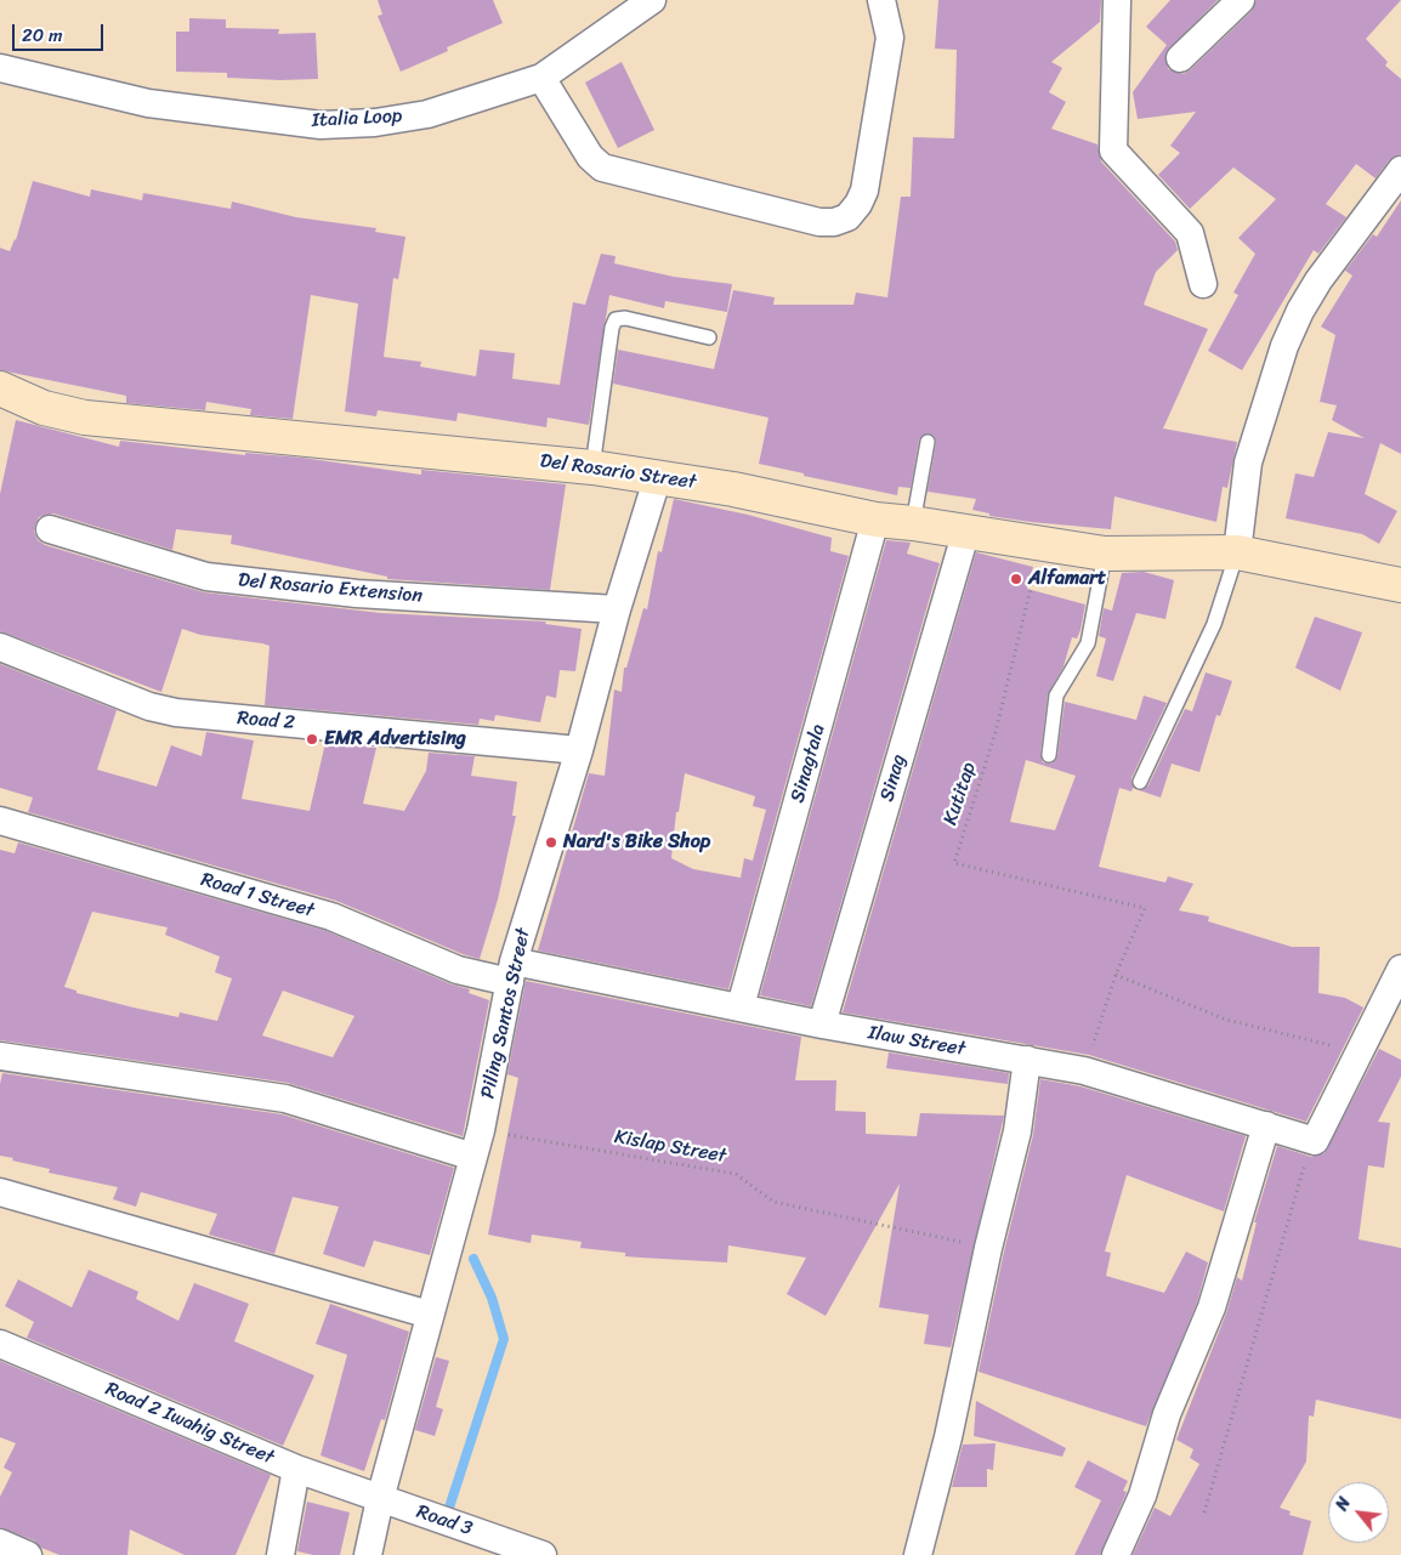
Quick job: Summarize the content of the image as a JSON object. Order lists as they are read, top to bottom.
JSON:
{
  "streets": {
    "street": [
      "Italia Loop",
      "Del Rosario Street",
      "Del Rosario Extension",
      "Road 2",
      "Sinagtala",
      "Sinag",
      "Road 1 Street",
      "Piling Santos Street",
      "Ilaw Street",
      "Road 2 Iwahig Street",
      "Road 3"
    ],
    "path": ["Kutitap", "Kislap Street"]
  },
  "crossings": [
    ["Del Rosario Street", "Sinagtala"],
    ["Del Rosario Street", "Sinag"],
    ["Del Rosario Street", "Kutitap"],
    ["Del Rosario Street", "Piling Santos Street"],
    ["Del Rosario Extension", "Piling Santos Street"],
    ["Road 2", "Piling Santos Street"],
    ["Sinagtala", "Ilaw Street"],
    ["Sinag", "Ilaw Street"],
    ["Road 1 Street", "Piling Santos Street"],
    ["Road 1 Street", "Ilaw Street"],
    ["Piling Santos Street", "Ilaw Street"],
    ["Piling Santos Street", "Kislap Street"],
    ["Piling Santos Street", "Road 2 Iwahig Street"],
    ["Piling Santos Street", "Road 3"],
    ["Road 2 Iwahig Street", "Road 3"]
  ],
  "places": ["Alfamart", "EMR Advertising", "Nard's Bike Shop"],
  "scale_bar": "20 m",
  "north": "top left"
}
